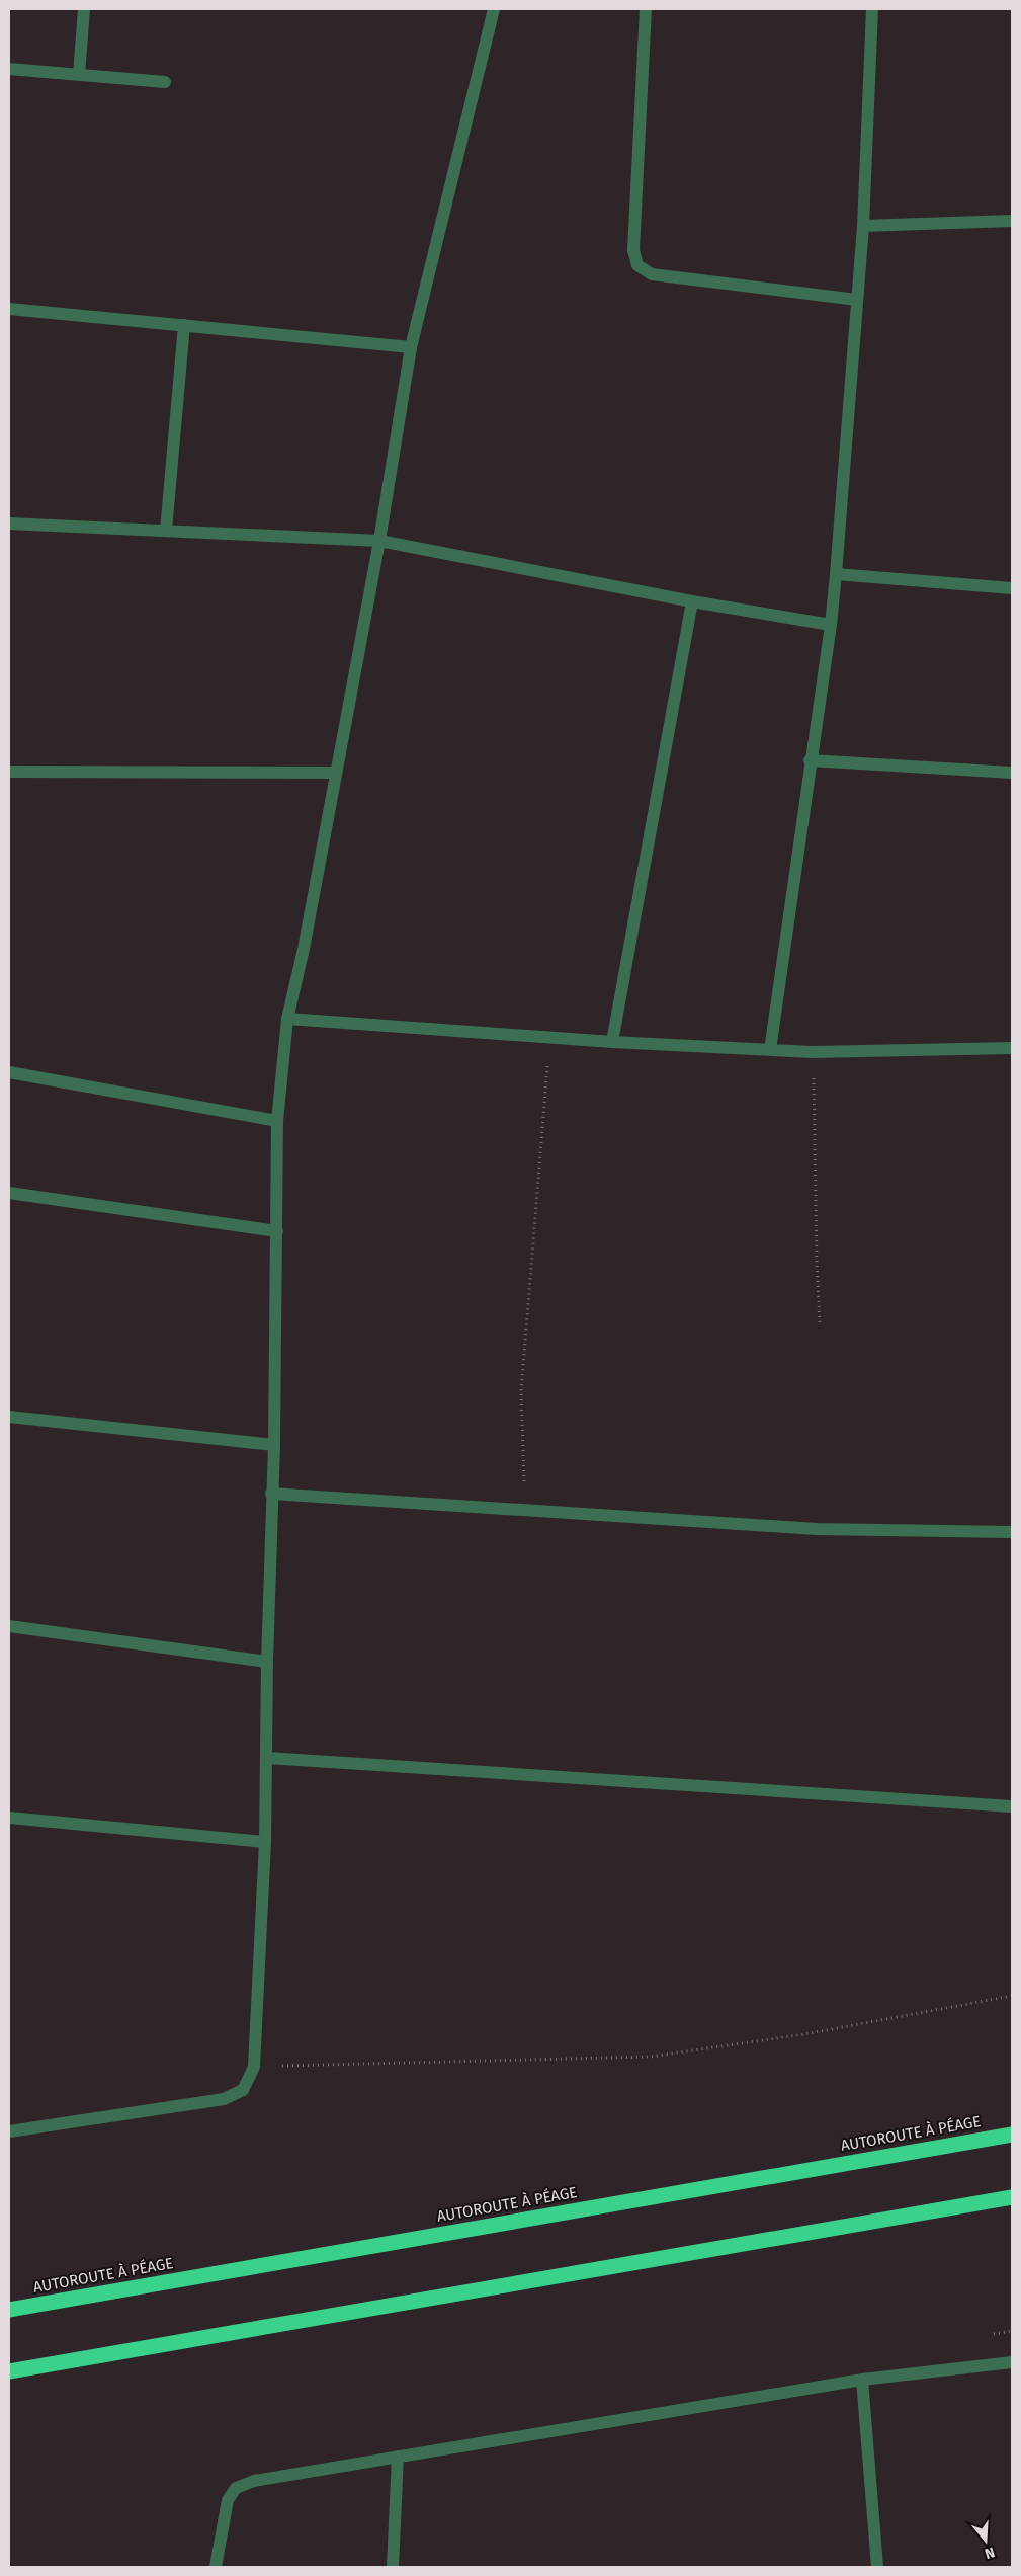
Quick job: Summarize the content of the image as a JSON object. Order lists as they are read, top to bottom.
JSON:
{
  "streets": {
    "highway": ["AUTOROUTE À PÉAGE"]
  },
  "north": "bottom"
}
